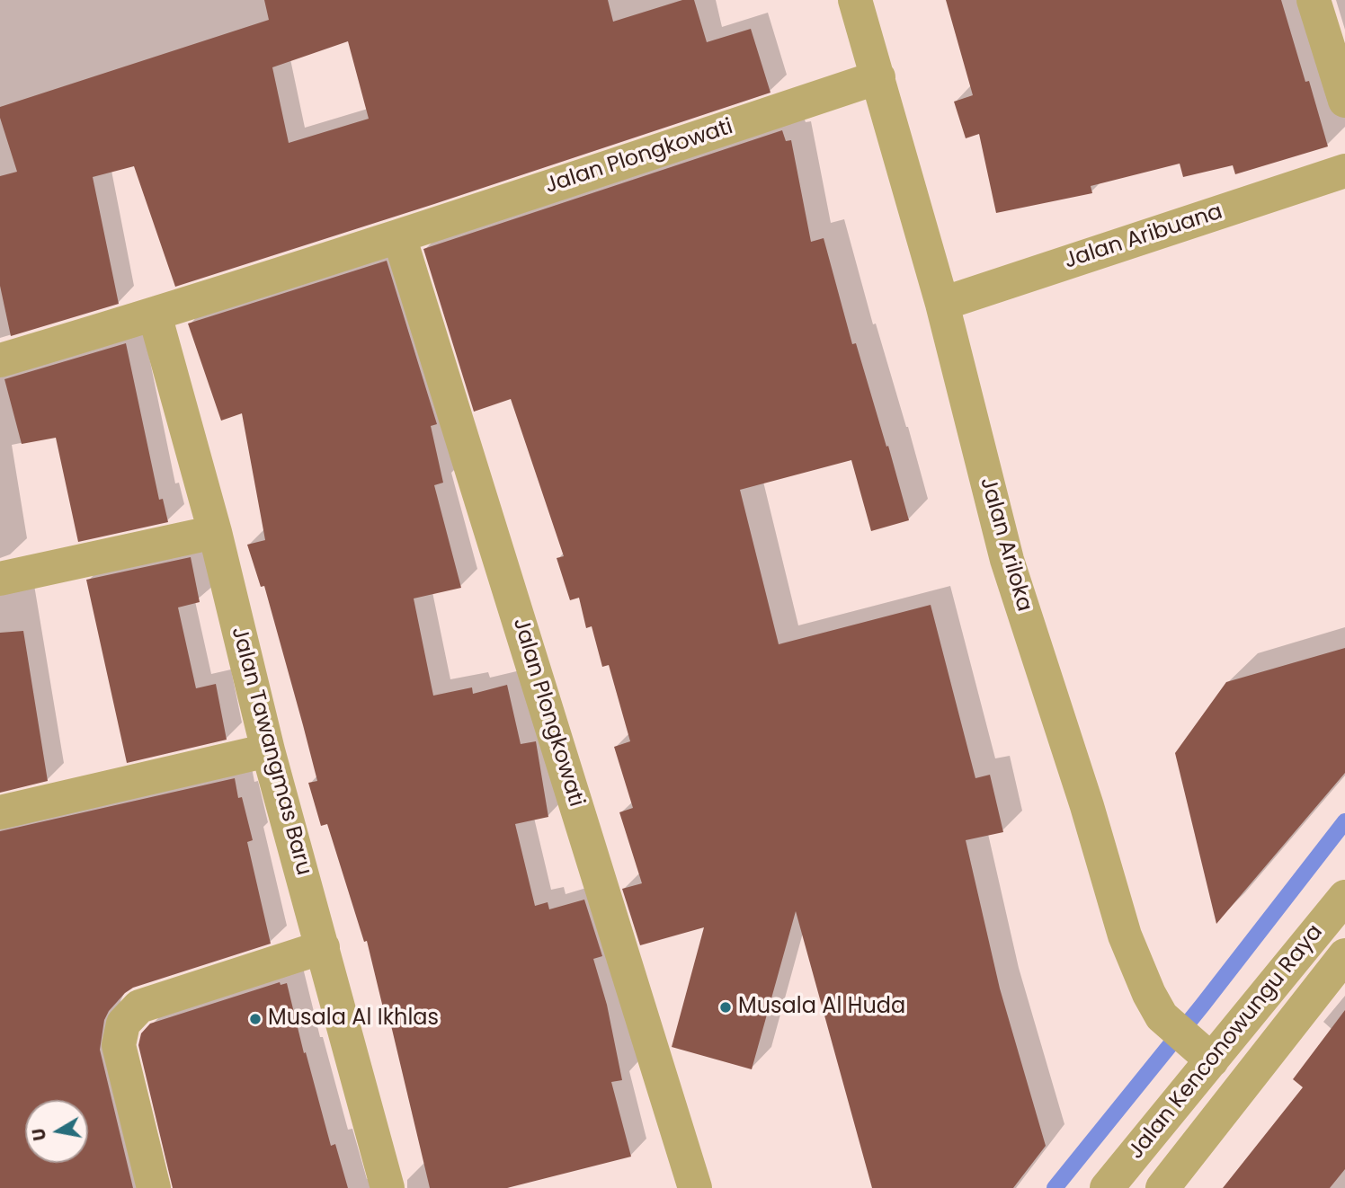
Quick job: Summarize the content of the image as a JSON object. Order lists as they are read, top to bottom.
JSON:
{
  "streets": {
    "street": [
      "Jalan Plongkowati",
      "Jalan Aribuana",
      "Jalan Ariloka",
      "Jalan Tawangmas Baru",
      "Jalan Kenconowungu Raya"
    ]
  },
  "crossings": [
    ["Jalan Plongkowati", "Jalan Ariloka"],
    ["Jalan Plongkowati", "Jalan Tawangmas Baru"],
    ["Jalan Aribuana", "Jalan Ariloka"],
    ["Jalan Ariloka", "Jalan Kenconowungu Raya"]
  ],
  "places": ["Musala Al Huda", "Musala Al Ikhlas"],
  "north": "left"
}
